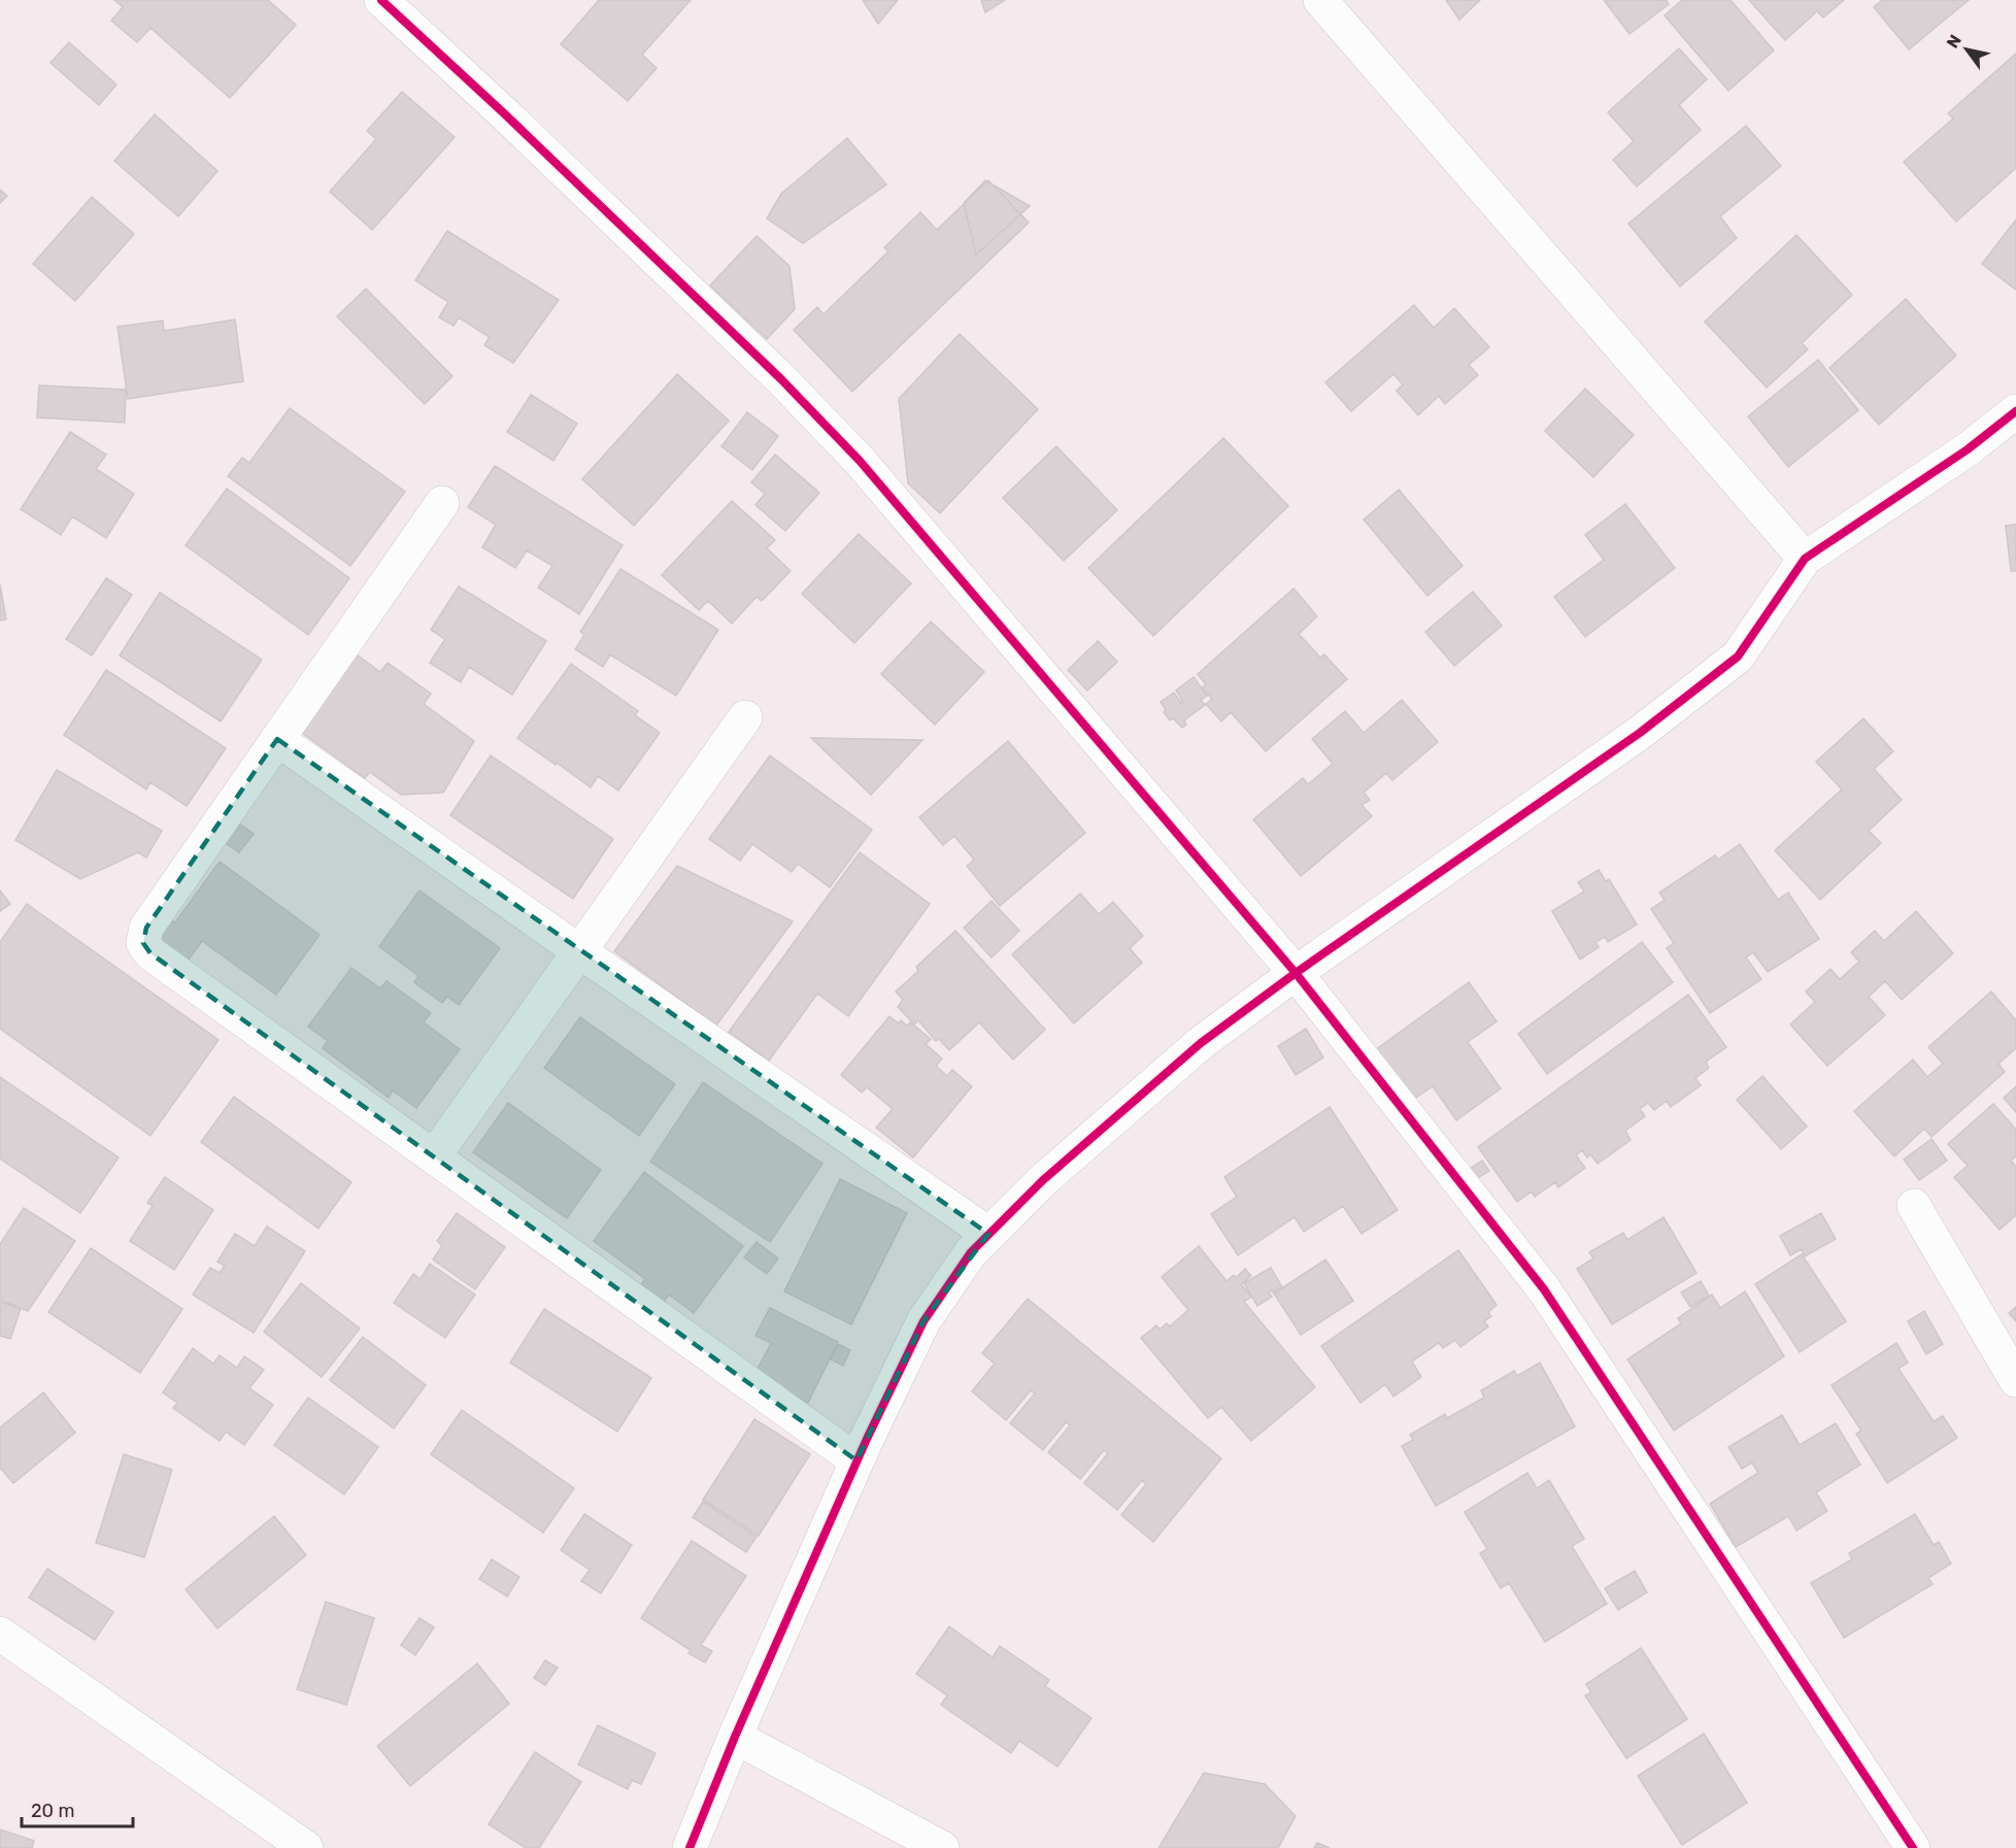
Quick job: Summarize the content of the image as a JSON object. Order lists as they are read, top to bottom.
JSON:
{
  "scale_bar": "20 m",
  "north": "top left"
}
